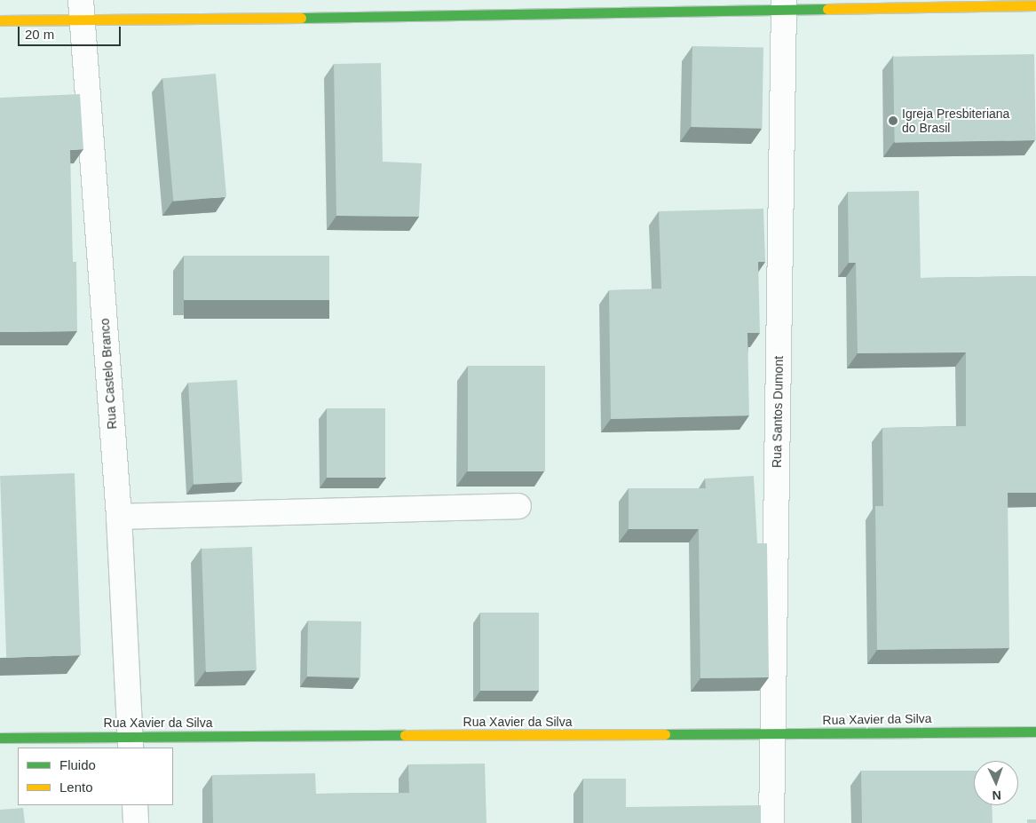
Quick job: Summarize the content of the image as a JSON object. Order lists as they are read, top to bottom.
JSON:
{
  "streets": {
    "street": ["Rua Castelo Branco", "Rua Santos Dumont", "Rua Xavier da Silva"]
  },
  "crossings": [
    ["Rua Castelo Branco", "Rua Xavier da Silva"],
    ["Rua Santos Dumont", "Rua Xavier da Silva"]
  ],
  "places": ["Igreja Presbiteriana do Brasil"],
  "legend": ["Fluido", "Lento"],
  "scale_bar": "20 m",
  "north": "bottom"
}
